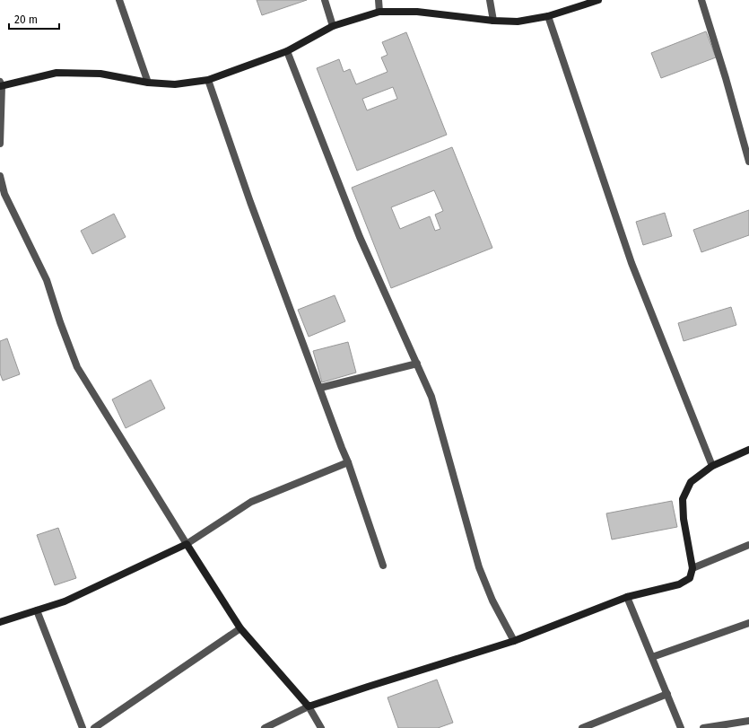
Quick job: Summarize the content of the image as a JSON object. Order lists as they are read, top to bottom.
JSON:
{
  "scale_bar": "20 m"
}
